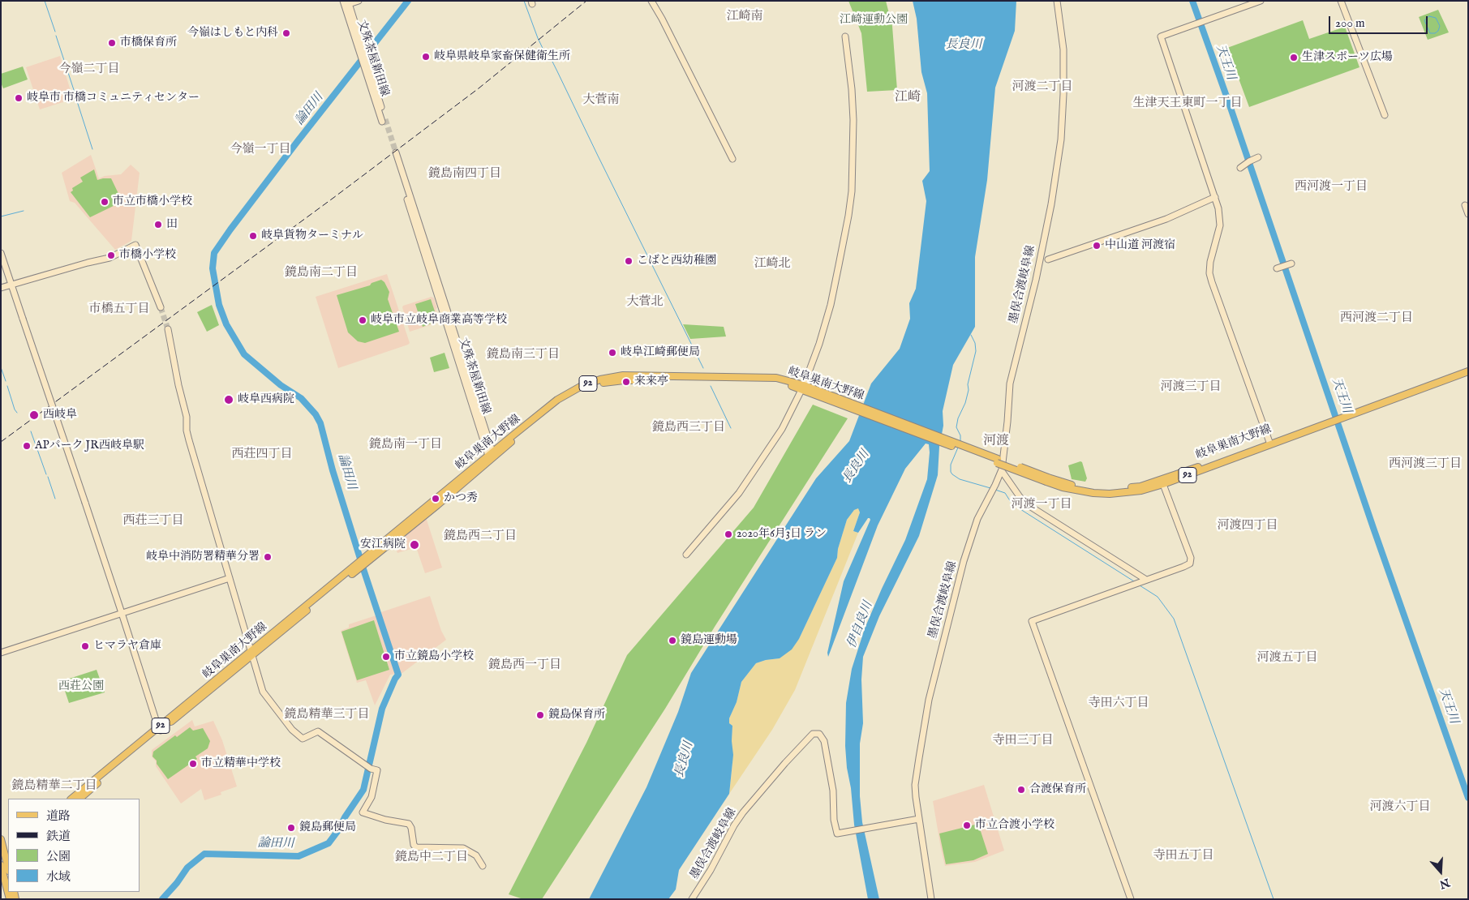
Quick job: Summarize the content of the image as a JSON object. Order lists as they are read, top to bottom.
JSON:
{
  "streets": {
    "main road": ["92", "岐阜巣南大野線"],
    "street": ["文殊茶屋新田線", "墨俣合渡岐阜線"]
  },
  "crossings": [
    ["文殊茶屋新田線", "岐阜巣南大野線"],
    ["92", "岐阜巣南大野線"]
  ],
  "districts": [
    "江崎南",
    "今嶺二丁目",
    "河渡二丁目",
    "江崎",
    "大菅南",
    "生津天王東町一丁目",
    "今嶺一丁目",
    "鏡島南四丁目",
    "西河渡一丁目",
    "江崎北",
    "鏡島南二丁目",
    "大菅北",
    "市橋五丁目",
    "西河渡二丁目",
    "鏡島南三丁目",
    "河渡三丁目",
    "鏡島西三丁目",
    "河渡",
    "鏡島南一丁目",
    "西荘四丁目",
    "西河渡三丁目",
    "河渡一丁目",
    "西荘三丁目",
    "河渡四丁目",
    "鏡島西二丁目",
    "河渡五丁目",
    "鏡島西一丁目",
    "寺田六丁目",
    "鏡島精華三丁目",
    "寺田三丁目",
    "鏡島精華二丁目",
    "河渡六丁目",
    "寺田五丁目",
    "鏡島中二丁目"
  ],
  "water": [
    "長良川",
    "天王川",
    "論田川",
    "伊自良川"
  ],
  "parks": ["江崎運動公園", "西荘公園"],
  "places": [
    "今嶺はしもと内科",
    "市橋保育所",
    "岐阜県岐阜家畜保健衛生所",
    "生津スポーツ広場",
    "岐阜市 市橋コミュニティセンター",
    "市立市橋小学校",
    "田",
    "岐阜貨物ターミナル",
    "中山道 河渡宿",
    "市橋小学校",
    "こばと西幼稚園",
    "岐阜市立岐阜商業高等学校",
    "岐阜江崎郵便局",
    "来来亭",
    "岐阜西病院",
    "西岐阜",
    "APパーク JR西岐阜駅",
    "かつ秀",
    "2020年6月3日 ラン",
    "安江病院",
    "岐阜中消防署精華分署",
    "鏡島運動場",
    "ヒマラヤ倉庫",
    "市立鏡島小学校",
    "鏡島保育所",
    "市立精華中学校",
    "合渡保育所",
    "市立合渡小学校",
    "鏡島郵便局"
  ],
  "legend": [
    "道路",
    "鉄道",
    "公園",
    "水域"
  ],
  "scale_bar": "200 m",
  "north": "bottom"
}
